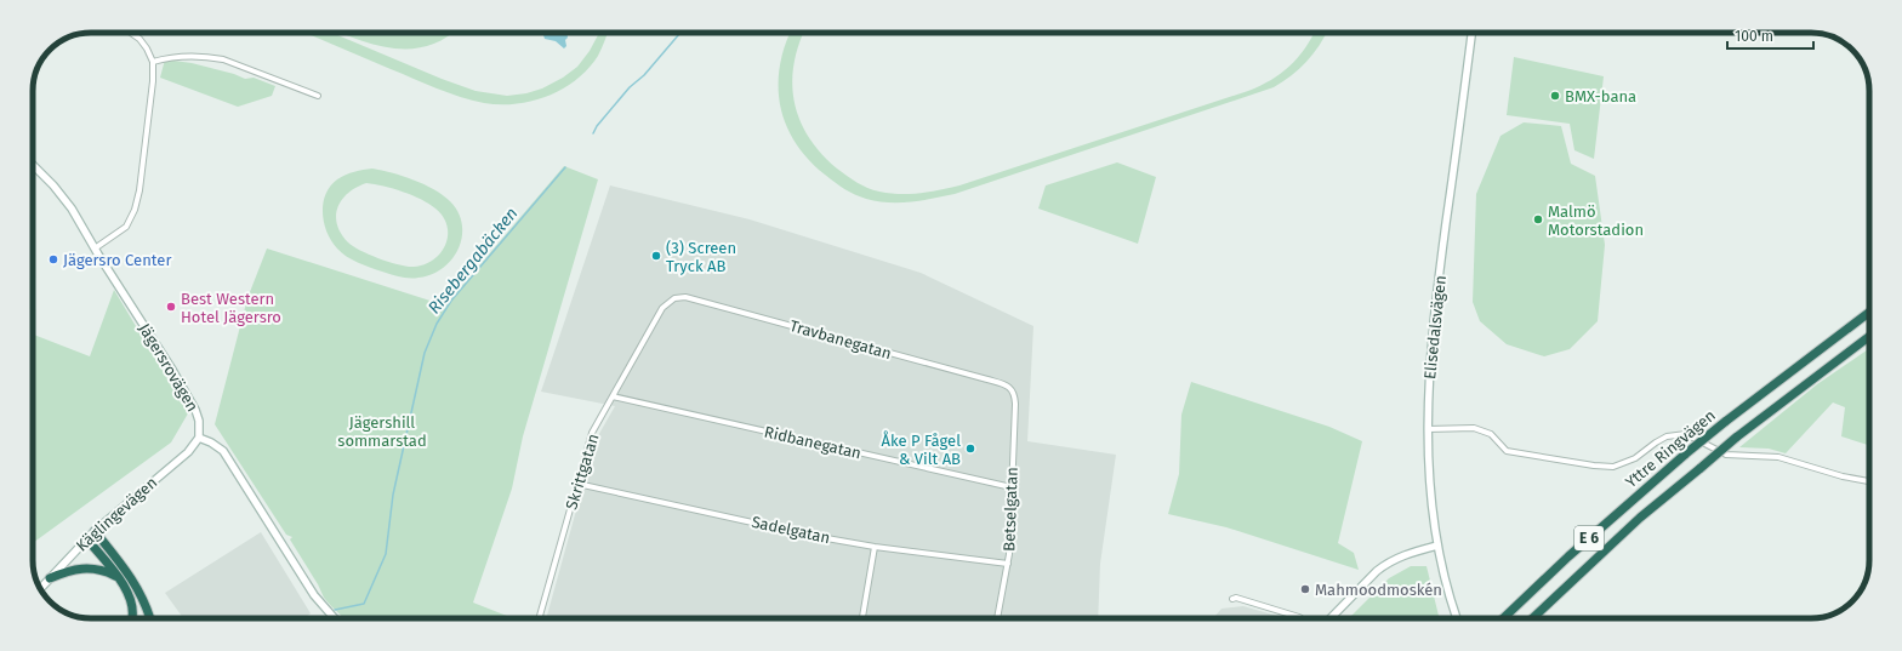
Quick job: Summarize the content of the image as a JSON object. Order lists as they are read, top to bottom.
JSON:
{
  "streets": {
    "highway": ["Yttre Ringvägen", "E 6"],
    "street": [
      "Elisedalsvägen",
      "Travbanegatan",
      "Jägersrovägen",
      "Ridbanegatan",
      "Skrittgatan",
      "Betselgatan",
      "Käglingevägen",
      "Sadelgatan"
    ]
  },
  "crossings": [
    ["Travbanegatan", "Skrittgatan"],
    ["Travbanegatan", "Betselgatan"],
    ["Jägersrovägen", "Käglingevägen"],
    ["Ridbanegatan", "Skrittgatan"],
    ["Ridbanegatan", "Betselgatan"],
    ["Skrittgatan", "Sadelgatan"],
    ["Betselgatan", "Sadelgatan"]
  ],
  "water": ["Risebergabäcken"],
  "parks": ["Jägershill sommarstad"],
  "places": [
    "BMX-bana",
    "Malmö Motorstadion",
    "(3) Screen Tryck AB",
    "Jägersro Center",
    "Best Western Hotel Jägersro",
    "Åke P Fågel & Vilt AB",
    "Mahmoodmoskén"
  ],
  "scale_bar": "100 m"
}
